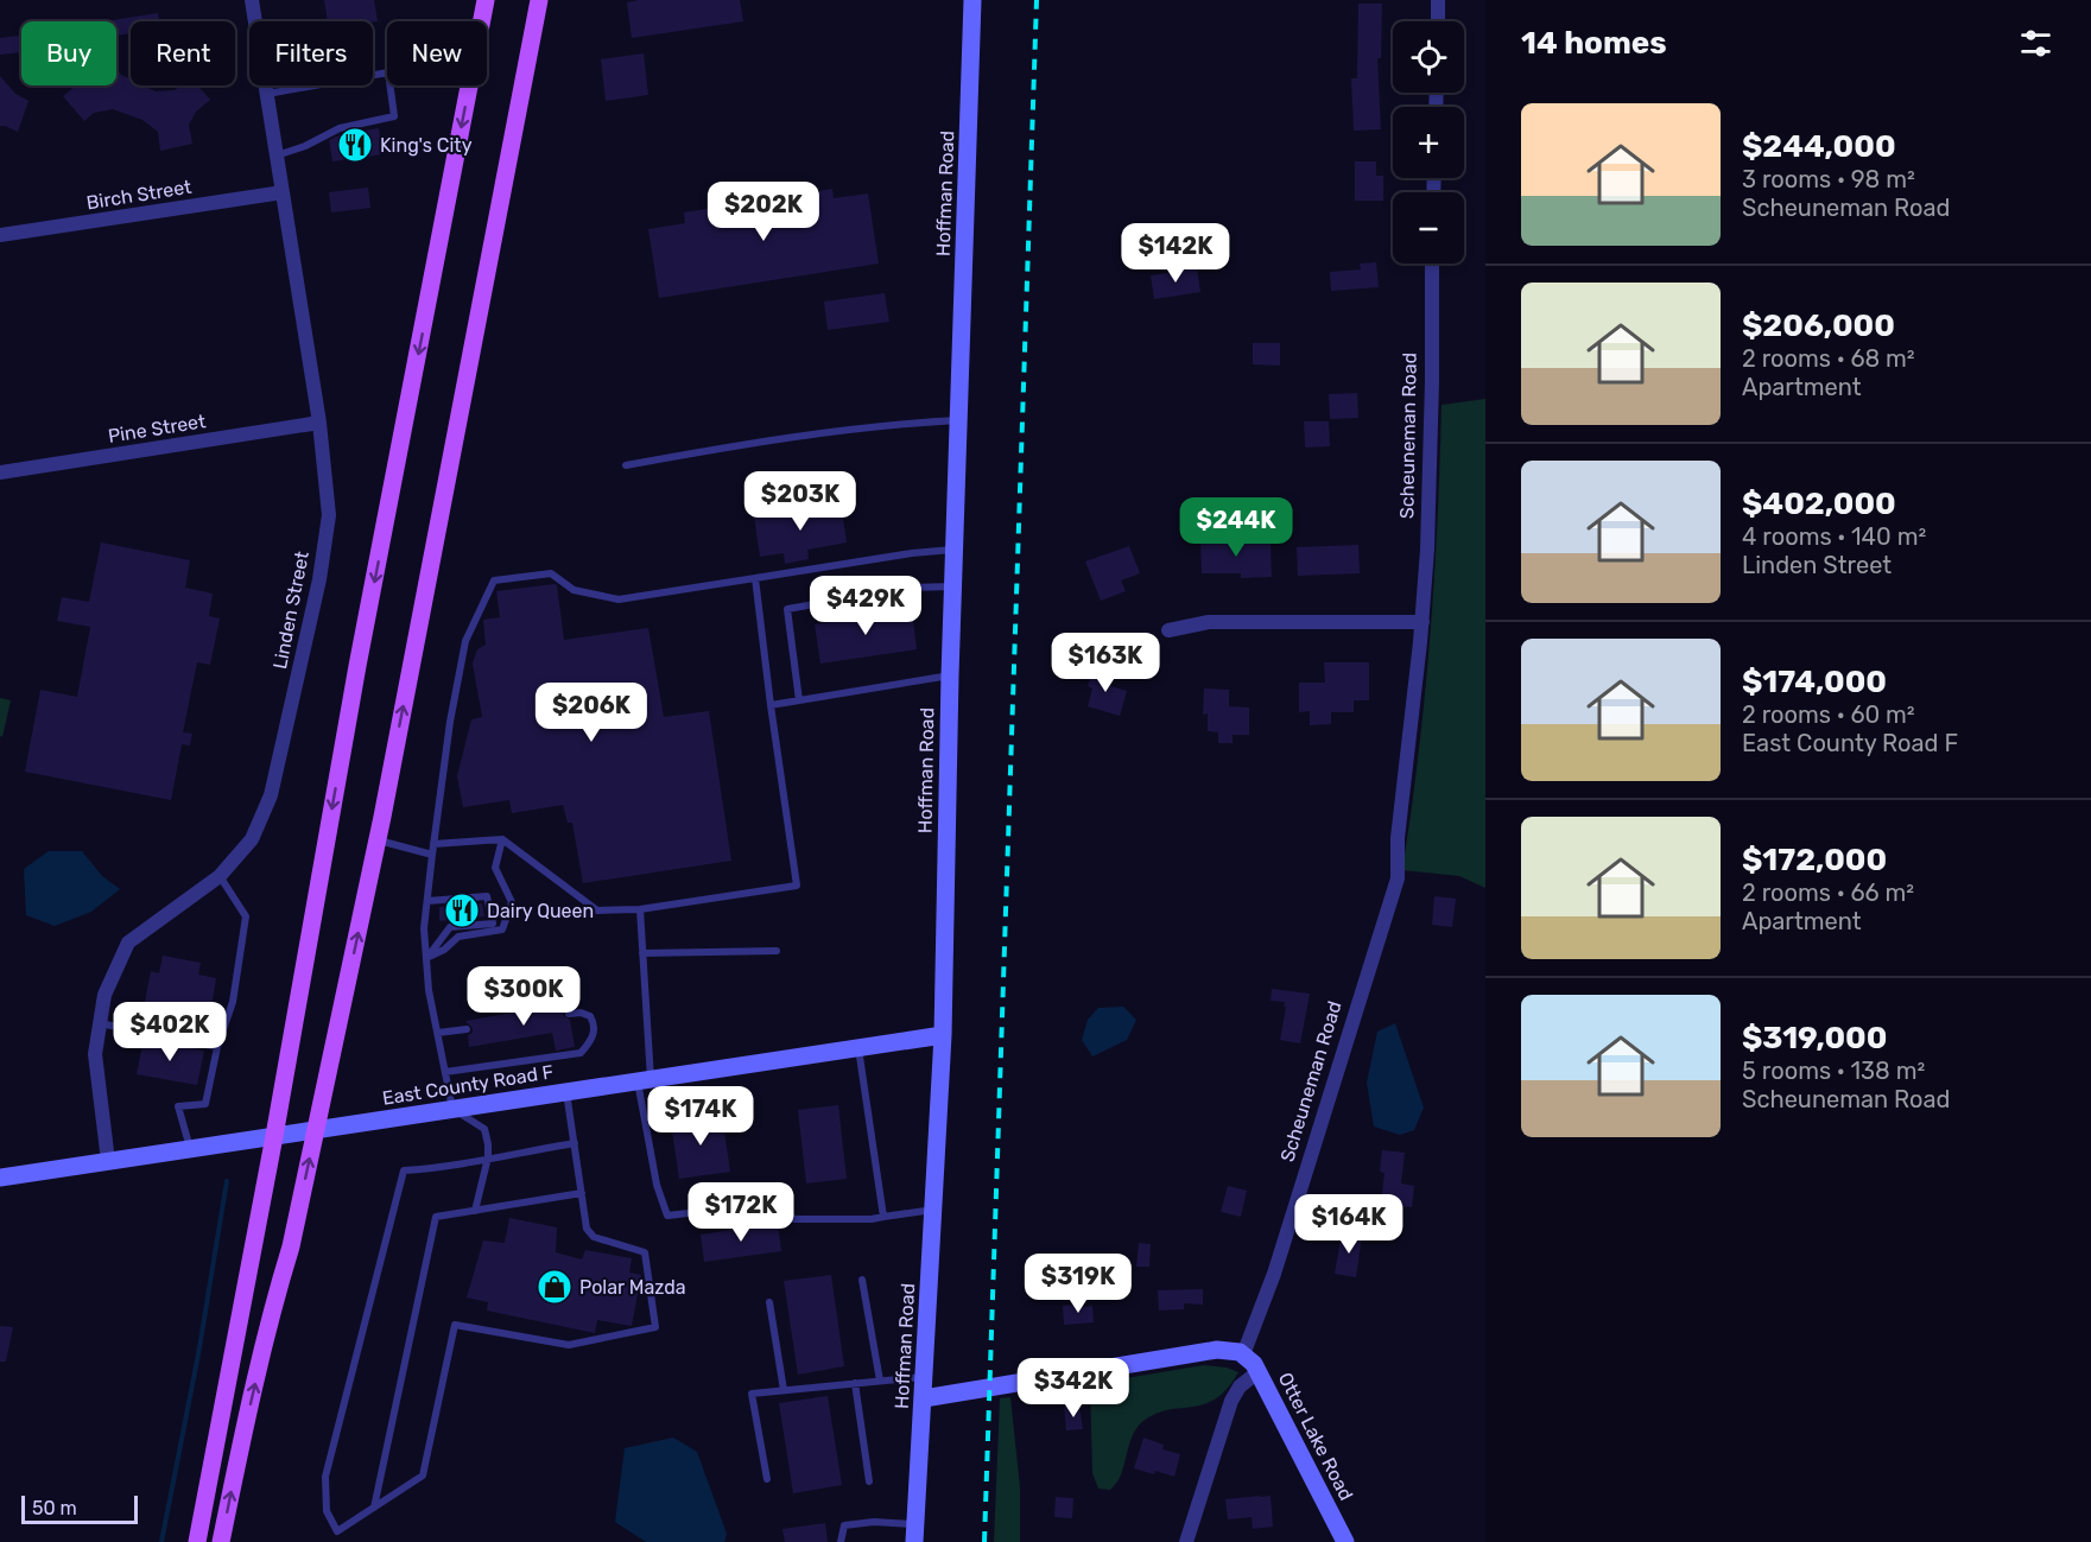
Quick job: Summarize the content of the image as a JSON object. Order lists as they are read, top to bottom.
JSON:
{
  "streets": {
    "street": [
      "Hoffman Road",
      "Birch Street",
      "Pine Street",
      "Scheuneman Road",
      "Linden Street",
      "East County Road F",
      "Otter Lake Road"
    ]
  },
  "crossings": [
    ["Hoffman Road", "East County Road F"],
    ["Birch Street", "Linden Street"],
    ["Pine Street", "Linden Street"],
    ["Scheuneman Road", "Otter Lake Road"],
    ["Linden Street", "East County Road F"]
  ],
  "places": {
    "restaurant": ["King's City", "Dairy Queen"],
    "shop": ["Polar Mazda"]
  },
  "scale_bar": "50 m",
  "page": {
    "heading": "14 homes",
    "map_buttons": ["+", "−"],
    "chip": [
      "Buy",
      "Rent",
      "Filters",
      "New"
    ],
    "list": [
      {
        "name": "$244,000",
        "note": "3 rooms · 98 m² · Scheuneman Road"
      },
      {
        "name": "$206,000",
        "note": "2 rooms · 68 m² · Apartment"
      },
      {
        "name": "$402,000",
        "note": "4 rooms · 140 m² · Linden Street"
      },
      {
        "name": "$174,000",
        "note": "2 rooms · 60 m² · East County Road F"
      },
      {
        "name": "$172,000",
        "note": "2 rooms · 66 m² · Apartment"
      },
      {
        "name": "$319,000",
        "note": "5 rooms · 138 m² · Scheuneman Road"
      }
    ],
    "price": [
      "$202K",
      "$142K",
      "$203K",
      "$244K",
      "$429K",
      "$163K",
      "$206K",
      "$300K",
      "$402K",
      "$174K",
      "$172K",
      "$164K",
      "$319K",
      "$342K"
    ],
    "scale": "50 m"
  }
}
